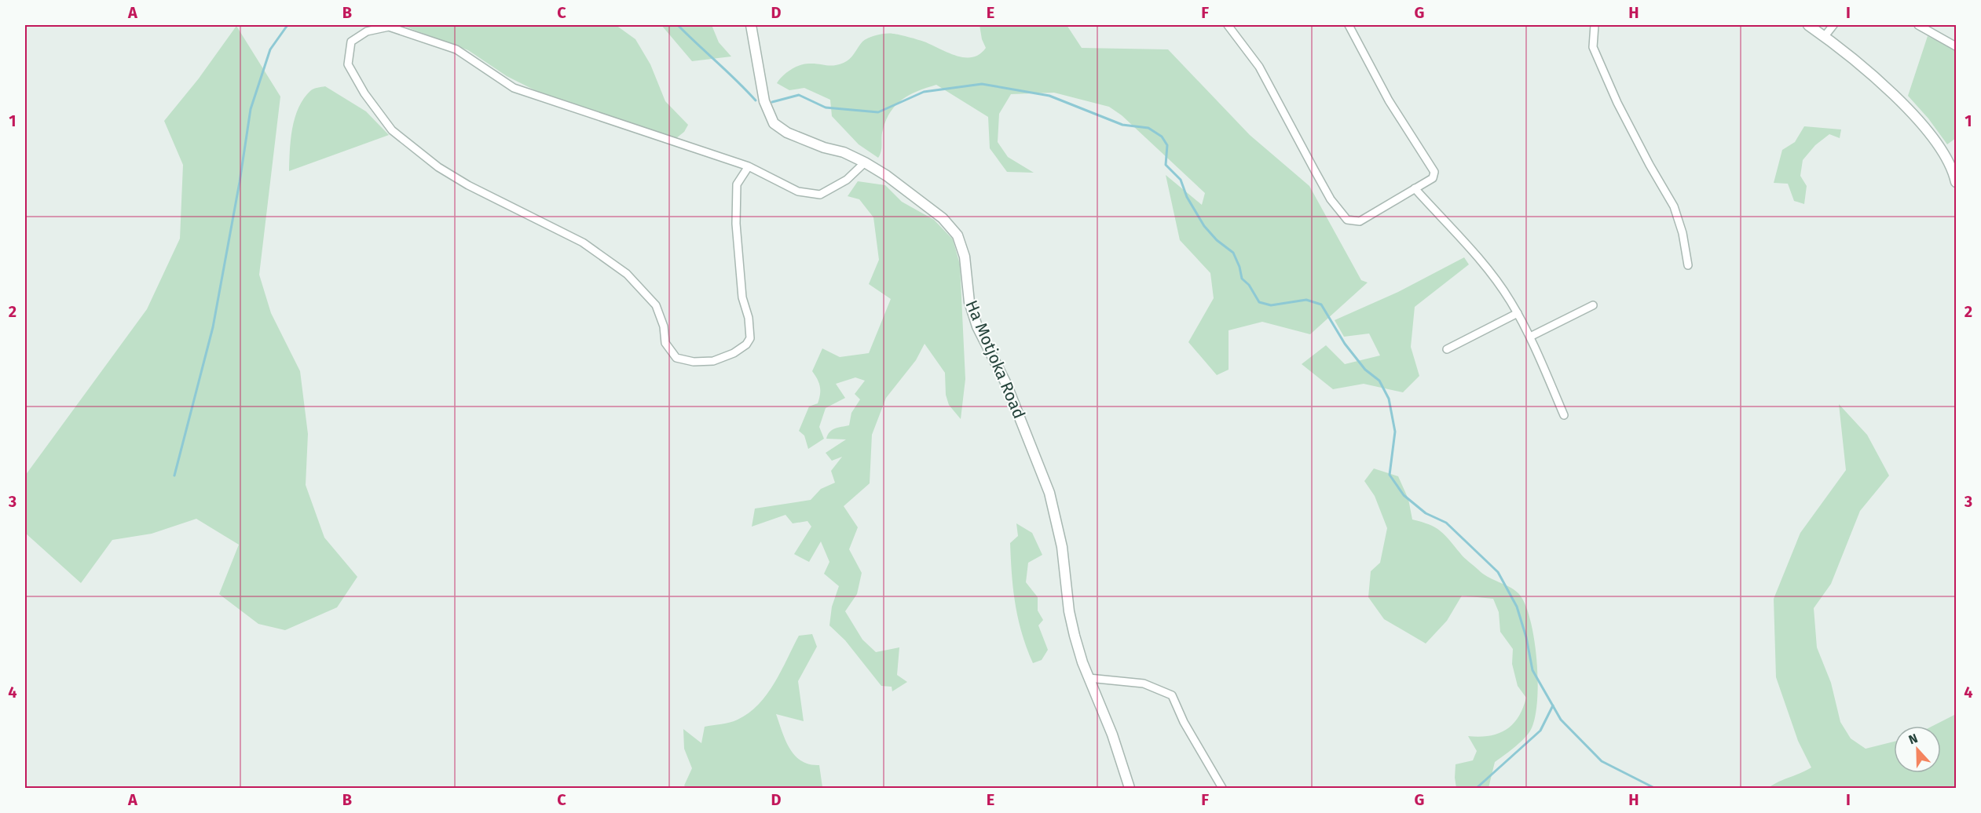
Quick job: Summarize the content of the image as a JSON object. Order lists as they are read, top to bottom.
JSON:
{
  "streets": {
    "street": ["Ha Motjoka Road"]
  },
  "north": "top",
  "grid": {
    "columns": [
      "A",
      "B",
      "C",
      "D",
      "E",
      "F",
      "G",
      "H",
      "I"
    ],
    "rows": [
      "1",
      "2",
      "3",
      "4"
    ]
  }
}
